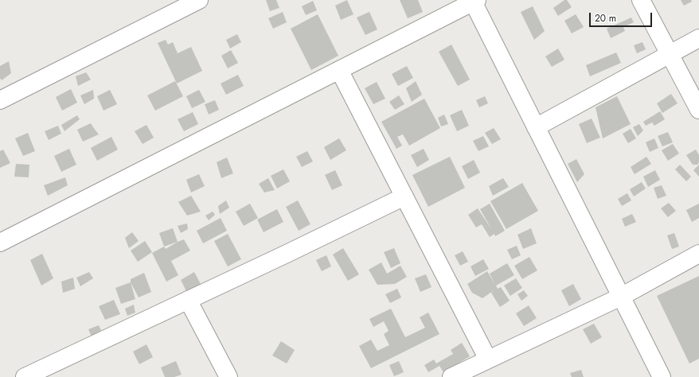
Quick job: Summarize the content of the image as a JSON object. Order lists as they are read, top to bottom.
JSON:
{
  "scale_bar": "20 m"
}
